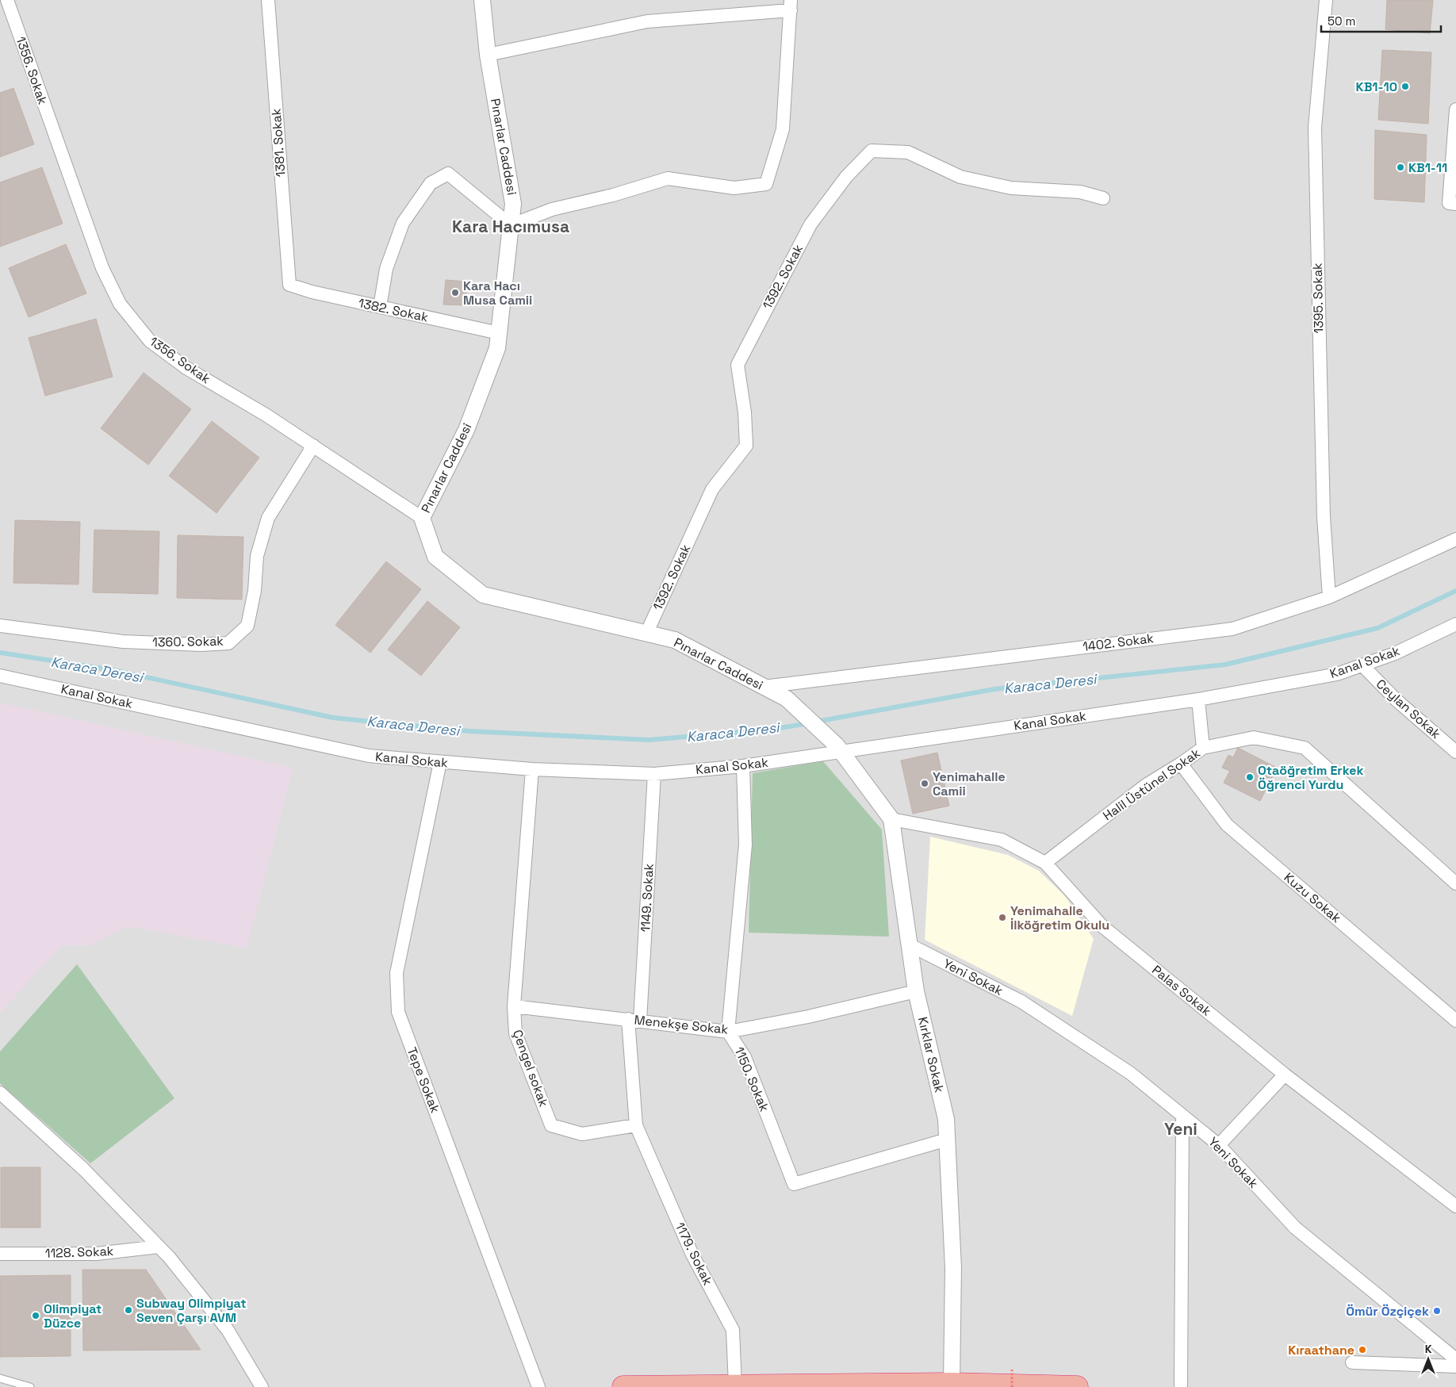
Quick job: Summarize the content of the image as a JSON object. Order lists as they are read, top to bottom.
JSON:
{
  "streets": {
    "street": [
      "1356. Sokak",
      "1381. Sokak",
      "Pınarlar Caddesi",
      "1392. Sokak",
      "1395. Sokak",
      "1382. Sokak",
      "1360. Sokak",
      "1402. Sokak",
      "Kanal Sokak",
      "Ceylan Sokak",
      "Halil Üstünel Sokak",
      "1149. Sokak",
      "Kuzu Sokak",
      "Yeni Sokak",
      "Palas Sokak",
      "Menekşe Sokak",
      "Kırklar Sokak",
      "Çengel sokak",
      "1150. Sokak",
      "Tepe Sokak",
      "1128. Sokak",
      "1179. Sokak"
    ]
  },
  "crossings": [
    ["1356. Sokak", "Pınarlar Caddesi"],
    ["1356. Sokak", "1360. Sokak"],
    ["1381. Sokak", "1382. Sokak"],
    ["Pınarlar Caddesi", "1392. Sokak"],
    ["Pınarlar Caddesi", "1382. Sokak"],
    ["Pınarlar Caddesi", "1402. Sokak"],
    ["Pınarlar Caddesi", "Kanal Sokak"],
    ["Pınarlar Caddesi", "Kırklar Sokak"],
    ["1395. Sokak", "1402. Sokak"],
    ["Kanal Sokak", "Ceylan Sokak"],
    ["Kanal Sokak", "1149. Sokak"],
    ["Kanal Sokak", "Kırklar Sokak"],
    ["Kanal Sokak", "Çengel sokak"],
    ["Kanal Sokak", "1150. Sokak"],
    ["Kanal Sokak", "Tepe Sokak"],
    ["Halil Üstünel Sokak", "Kuzu Sokak"],
    ["Halil Üstünel Sokak", "Palas Sokak"],
    ["1149. Sokak", "Menekşe Sokak"],
    ["Yeni Sokak", "Kırklar Sokak"],
    ["Palas Sokak", "Kırklar Sokak"],
    ["Menekşe Sokak", "Kırklar Sokak"],
    ["Menekşe Sokak", "Çengel sokak"],
    ["Menekşe Sokak", "1150. Sokak"],
    ["Kırklar Sokak", "1150. Sokak"],
    ["Çengel sokak", "1179. Sokak"]
  ],
  "districts": ["Kara Hacımusa", "Yeni"],
  "water": ["Karaca Deresi"],
  "places": [
    "KB1-10",
    "KB1-11",
    "Kara Hacı Musa Camii",
    "Otaöğretim Erkek Öğrenci Yurdu",
    "Yenimahalle Camii",
    "Yenimahalle İlköğretim Okulu",
    "Subway Olimpiyat Seven Çarşı AVM",
    "Ömür Özçiçek",
    "Olimpiyat Düzce",
    "Kıraathane"
  ],
  "scale_bar": "50 m",
  "north": "top"
}
